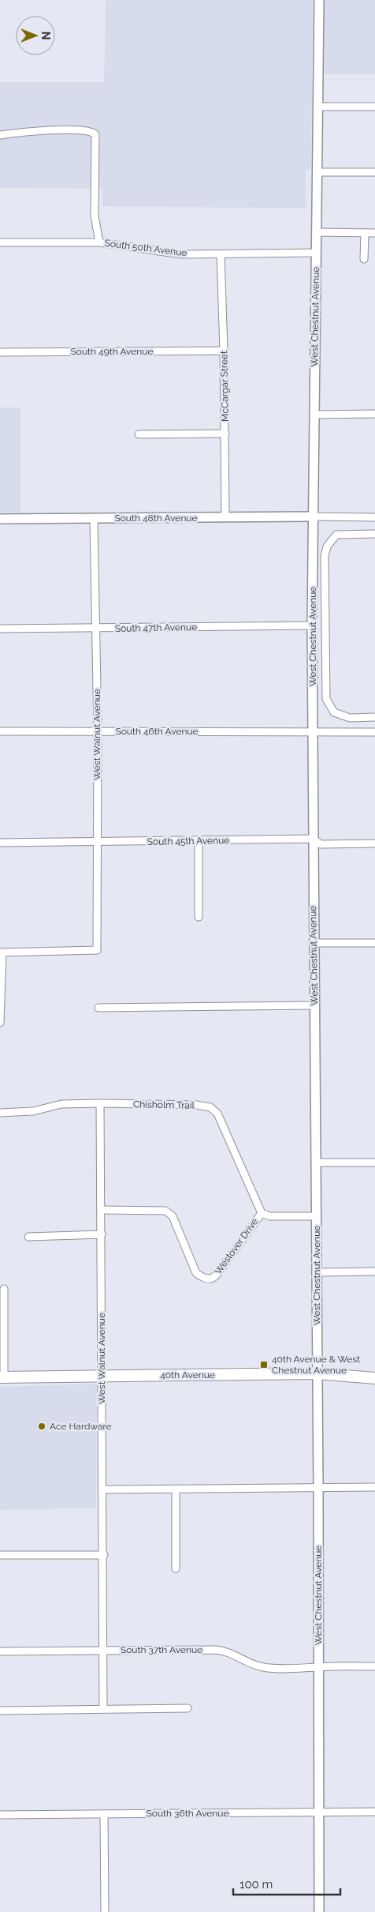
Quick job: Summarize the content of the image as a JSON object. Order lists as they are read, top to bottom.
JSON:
{
  "streets": {
    "main road": ["40th Avenue"],
    "street": [
      "South 50th Avenue",
      "West Chestnut Avenue",
      "South 49th Avenue",
      "McCargar Street",
      "South 48th Avenue",
      "South 47th Avenue",
      "South 46th Avenue",
      "West Walnut Avenue",
      "South 45th Avenue",
      "Chisholm Trail",
      "Westover Drive",
      "South 37th Avenue",
      "South 36th Avenue"
    ]
  },
  "crossings": [
    ["South 50th Avenue", "West Chestnut Avenue"],
    ["South 50th Avenue", "McCargar Street"],
    ["West Chestnut Avenue", "South 48th Avenue"],
    ["West Chestnut Avenue", "South 47th Avenue"],
    ["West Chestnut Avenue", "South 46th Avenue"],
    ["West Chestnut Avenue", "South 45th Avenue"],
    ["West Chestnut Avenue", "Westover Drive"],
    ["West Chestnut Avenue", "40th Avenue"],
    ["West Chestnut Avenue", "South 37th Avenue"],
    ["West Chestnut Avenue", "South 36th Avenue"],
    ["South 49th Avenue", "McCargar Street"],
    ["McCargar Street", "South 48th Avenue"],
    ["South 48th Avenue", "West Walnut Avenue"],
    ["South 47th Avenue", "West Walnut Avenue"],
    ["South 46th Avenue", "West Walnut Avenue"],
    ["West Walnut Avenue", "South 45th Avenue"],
    ["West Walnut Avenue", "Chisholm Trail"],
    ["West Walnut Avenue", "Westover Drive"],
    ["West Walnut Avenue", "40th Avenue"],
    ["West Walnut Avenue", "South 37th Avenue"],
    ["Chisholm Trail", "Westover Drive"]
  ],
  "places": {
    "transit": ["40th Avenue & West Chestnut Avenue"],
    "other": ["Ace Hardware"]
  },
  "scale_bar": "100 m",
  "north": "right"
}
